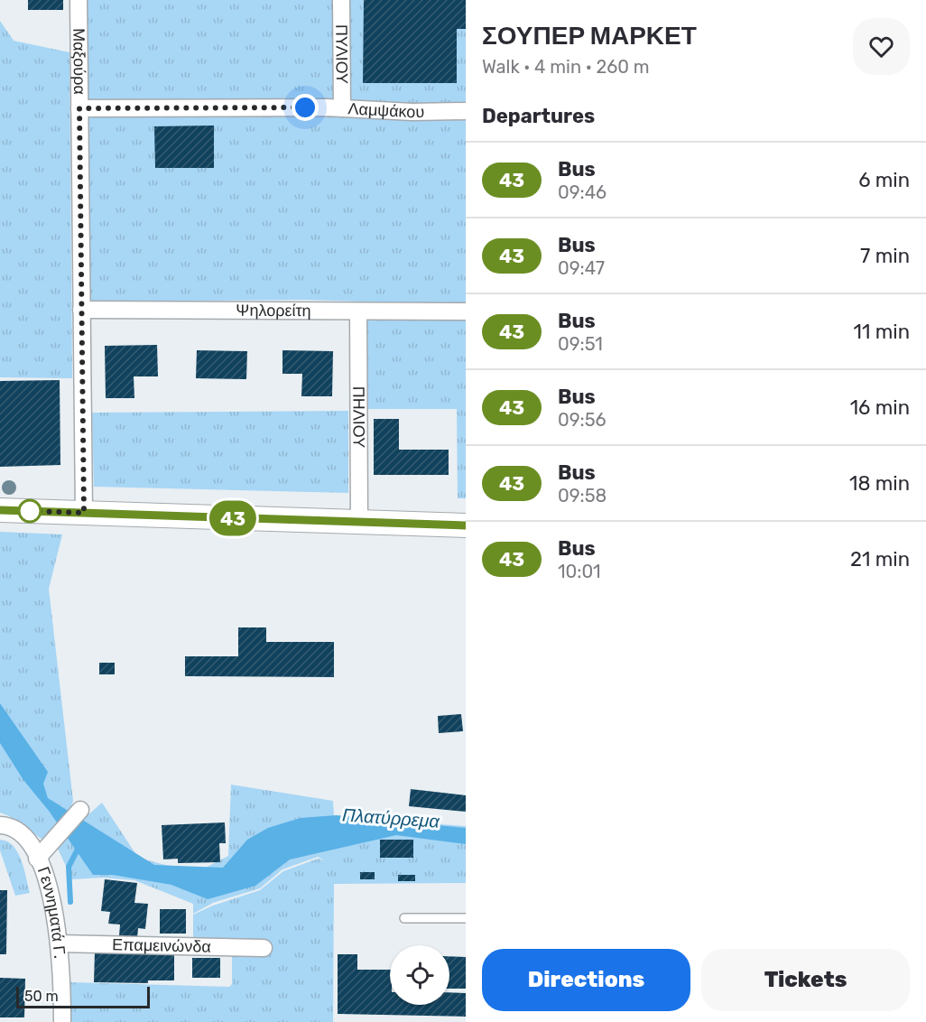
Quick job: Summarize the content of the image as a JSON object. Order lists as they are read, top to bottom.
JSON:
{
  "streets": {
    "street": [
      "ΠΥΛΙΟΥ",
      "Μαξούρα",
      "Λαμψάκου",
      "Ψηλορείτη",
      "ΠΗΛΙΟΥ",
      "Γεννηματά Γ.",
      "Επαμεινώνδα"
    ]
  },
  "crossings": [
    ["ΠΥΛΙΟΥ", "Λαμψάκου"],
    ["Μαξούρα", "Λαμψάκου"],
    ["Μαξούρα", "Ψηλορείτη"],
    ["Ψηλορείτη", "ΠΗΛΙΟΥ"],
    ["Γεννηματά Γ.", "Επαμεινώνδα"]
  ],
  "water": ["Πλατύρρεμα"],
  "lines": ["bus line 43"],
  "scale_bar": "50 m",
  "page": {
    "on_map": "43",
    "heading": [
      ["ΣΟΥΠΕΡ ΜΑΡΚΕΤ", "Walk · 4 min · 260 m"],
      "Departures"
    ],
    "list": [
      {
        "mark": "43",
        "name": "Bus",
        "note": "09:46",
        "value": "6 min"
      },
      {
        "mark": "43",
        "name": "Bus",
        "note": "09:47",
        "value": "7 min"
      },
      {
        "mark": "43",
        "name": "Bus",
        "note": "09:51",
        "value": "11 min"
      },
      {
        "mark": "43",
        "name": "Bus",
        "note": "09:56",
        "value": "16 min"
      },
      {
        "mark": "43",
        "name": "Bus",
        "note": "09:58",
        "value": "18 min"
      },
      {
        "mark": "43",
        "name": "Bus",
        "note": "10:01",
        "value": "21 min"
      }
    ],
    "buttons": ["Directions", "Tickets"],
    "scale": "50 m"
  }
}
